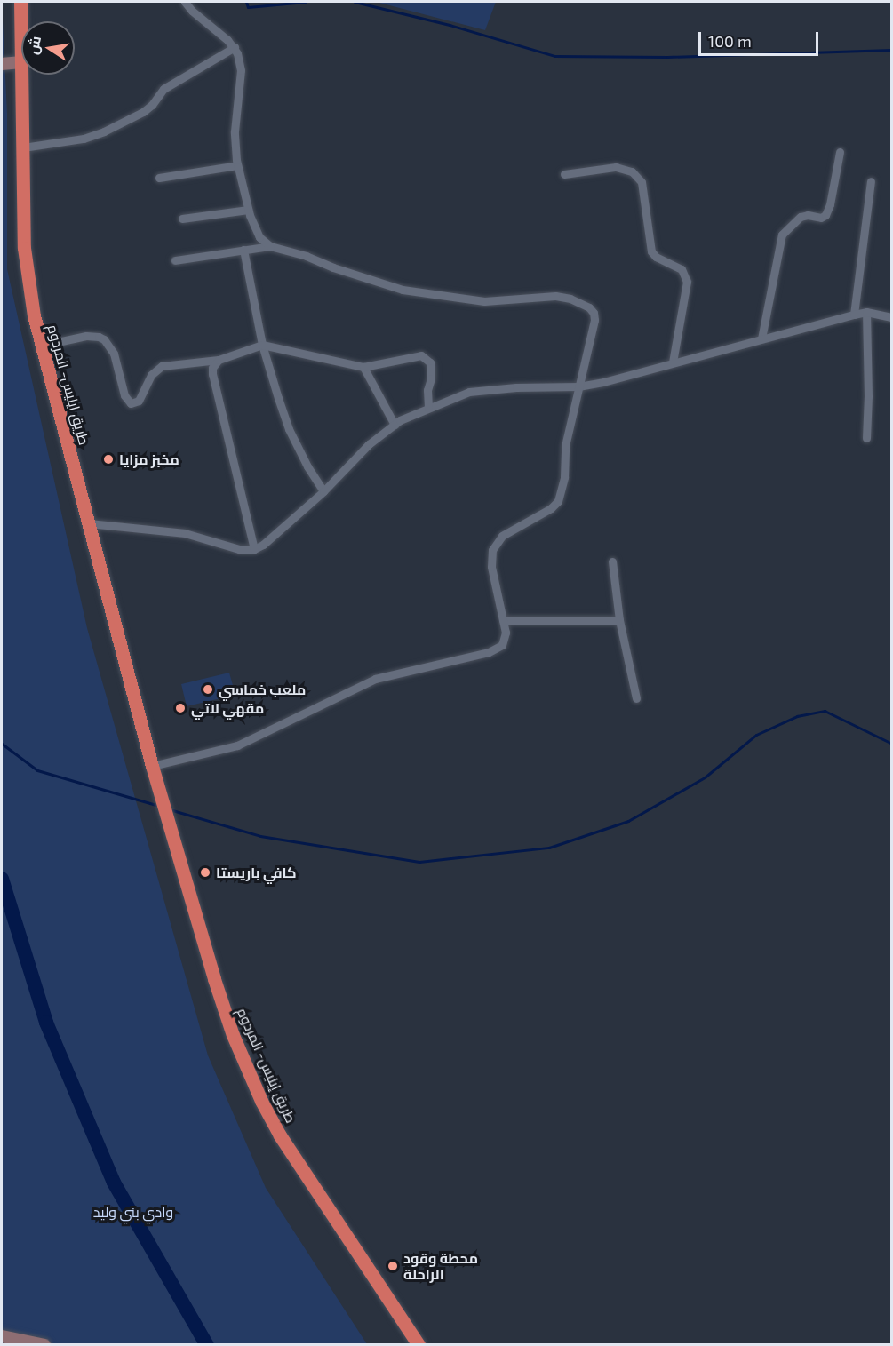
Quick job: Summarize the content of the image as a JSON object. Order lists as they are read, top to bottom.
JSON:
{
  "streets": {
    "highway": ["طريق ايليس- المردوم", "طريق إيليس- المردوم"]
  },
  "crossings": [
    ["طريق ايليس- المردوم", "طريق إيليس- المردوم"]
  ],
  "parks": ["وادي بني وليد"],
  "places": [
    "مخبز مزايا",
    "ملعب خماسي",
    "مقهي لاتي",
    "كافي باريستا",
    "محطة وقود الراحلة"
  ],
  "scale_bar": "100 m",
  "north": "left"
}
